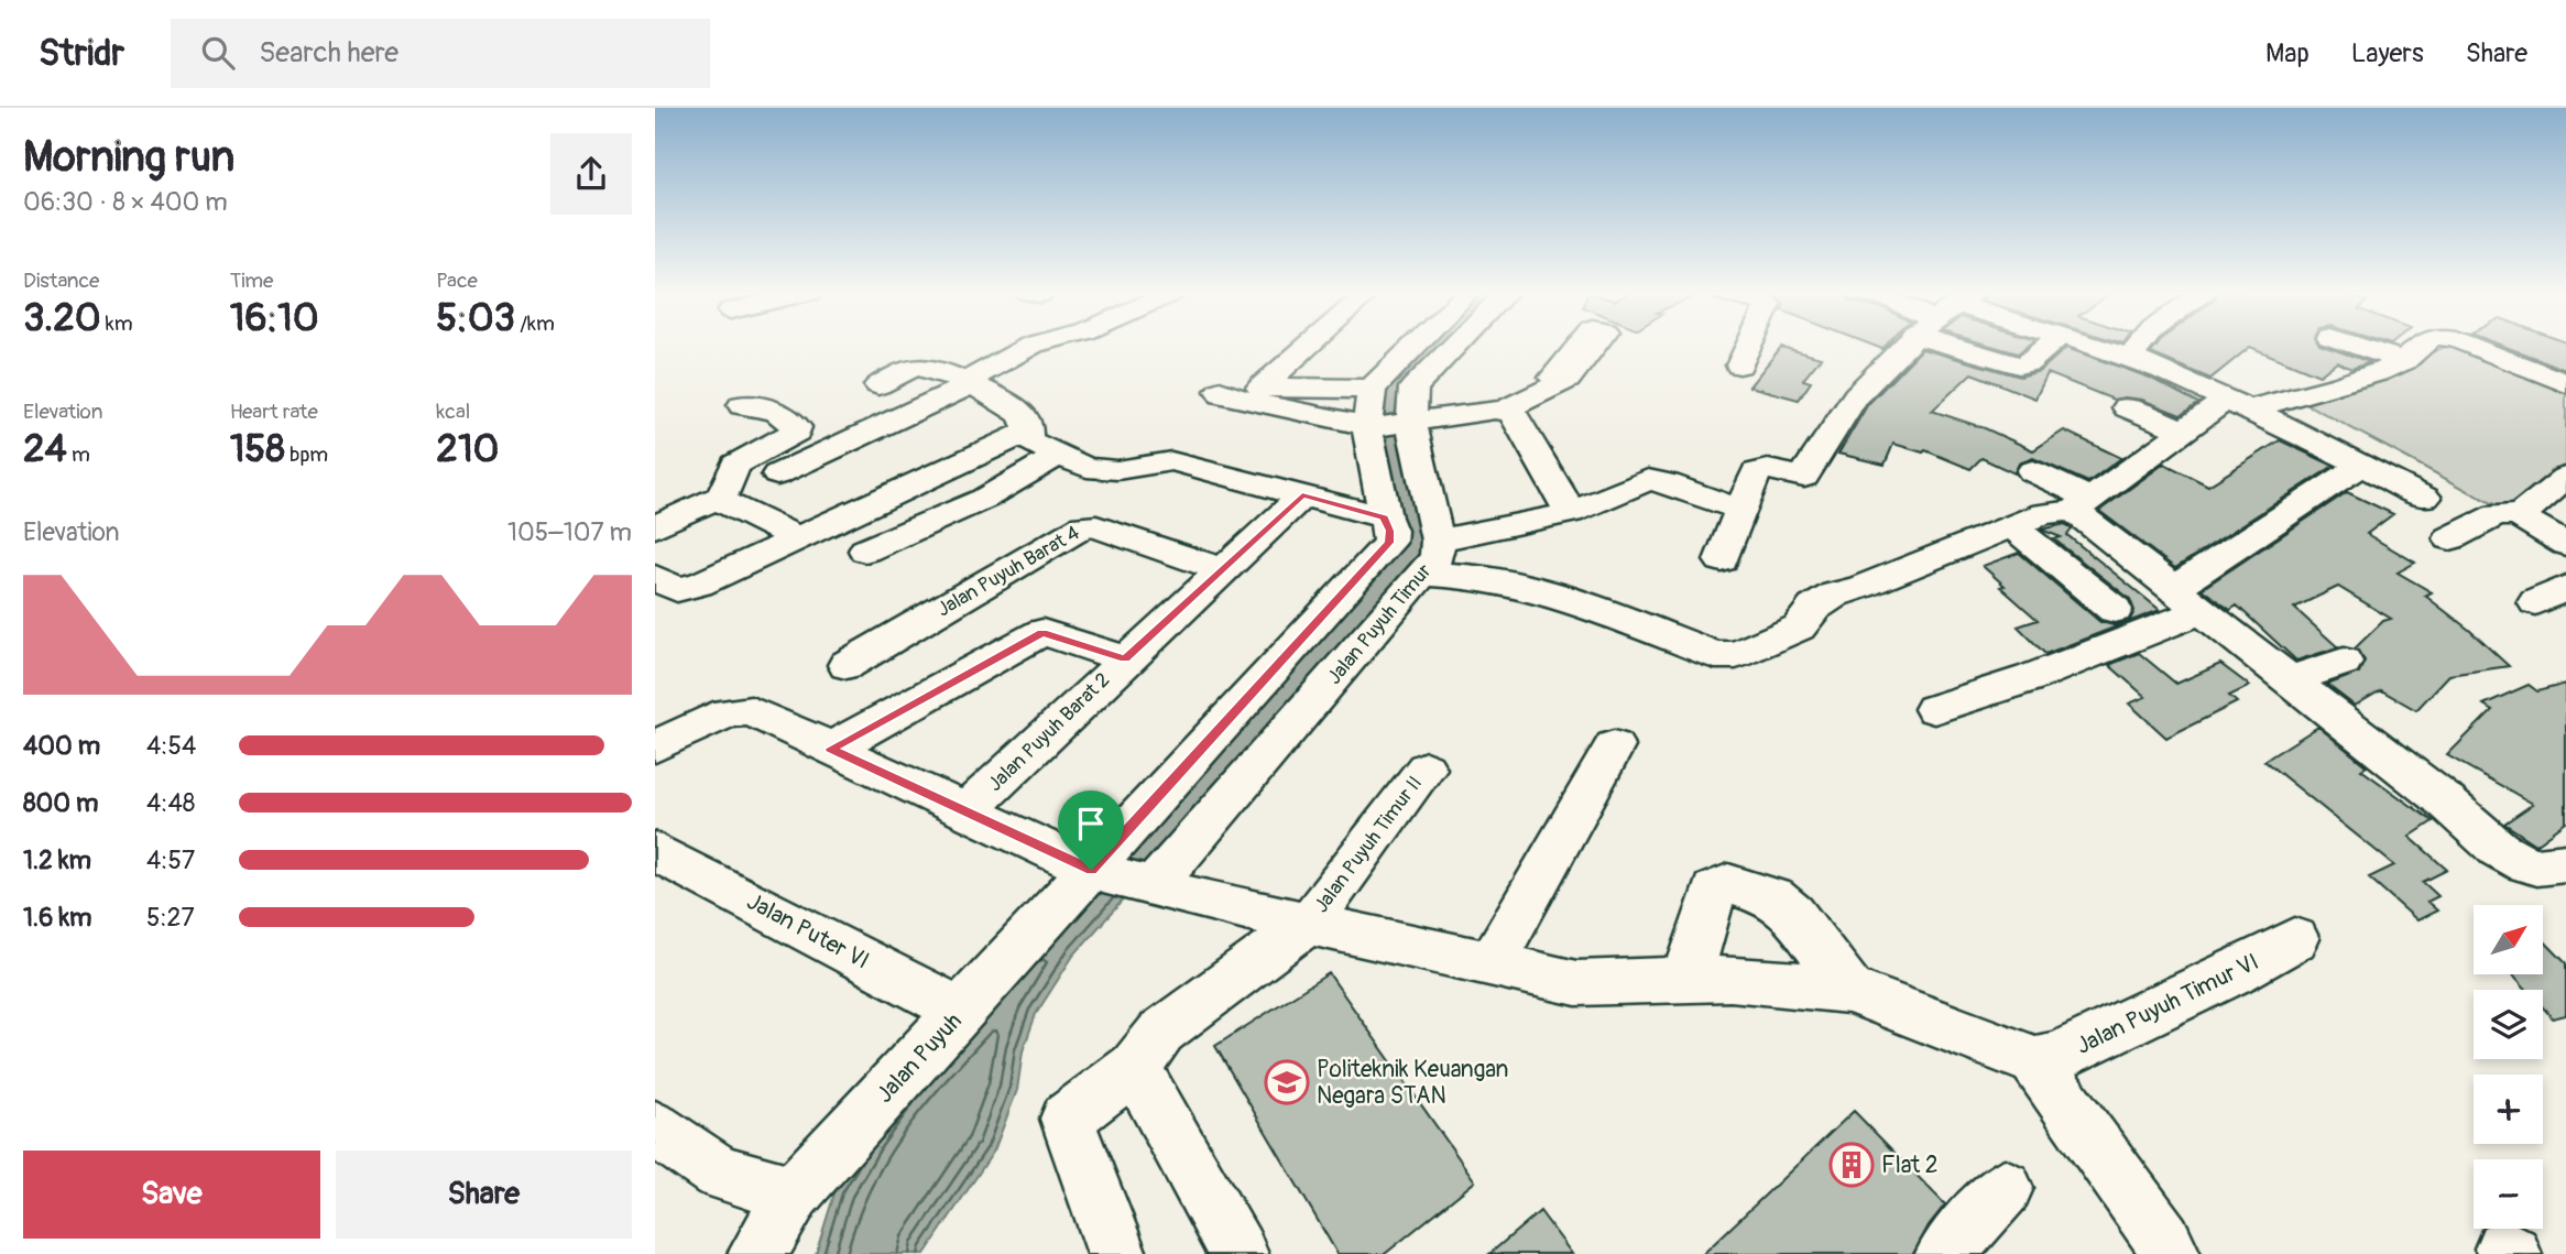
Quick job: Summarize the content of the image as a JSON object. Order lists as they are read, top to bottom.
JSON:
{
  "streets": {
    "street": [
      "Jalan Puyuh Barat 4",
      "Jalan Puyuh Timur",
      "Jalan Puyuh Barat 2",
      "Jalan Puyuh Timur II",
      "Jalan Puter VI",
      "Jalan Puyuh Timur VI",
      "Jalan Puyuh"
    ]
  },
  "crossings": [
    ["Jalan Puyuh Barat 4", "Jalan Puyuh Barat 2"],
    ["Jalan Puter VI", "Jalan Puyuh"]
  ],
  "places": {
    "school or university": ["Politeknik Keuangan Negara STAN"],
    "building": ["Flat 2"]
  },
  "north": "top right",
  "page": {
    "header": "Stridr",
    "search": "Search here",
    "nav": ["Map", "Layers", "Share"],
    "heading": ["Morning run", "06:30 · 8 × 400 m"],
    "stats": [
      ["Distance", "3.20 km"],
      ["Time", "16:10"],
      ["Pace", "5:03 /km"],
      ["Elevation", "24 m"],
      ["Heart rate", "158 bpm"],
      ["kcal", "210"]
    ],
    "chart": ["Elevation", "105–107 m"],
    "list": [
      {
        "name": "400 m",
        "note": "4:54"
      },
      {
        "name": "800 m",
        "note": "4:48"
      },
      {
        "name": "1.2 km",
        "note": "4:57"
      },
      {
        "name": "1.6 km",
        "note": "5:27"
      }
    ],
    "map_buttons": ["+", "−"],
    "buttons": ["Save", "Share"]
  }
}
